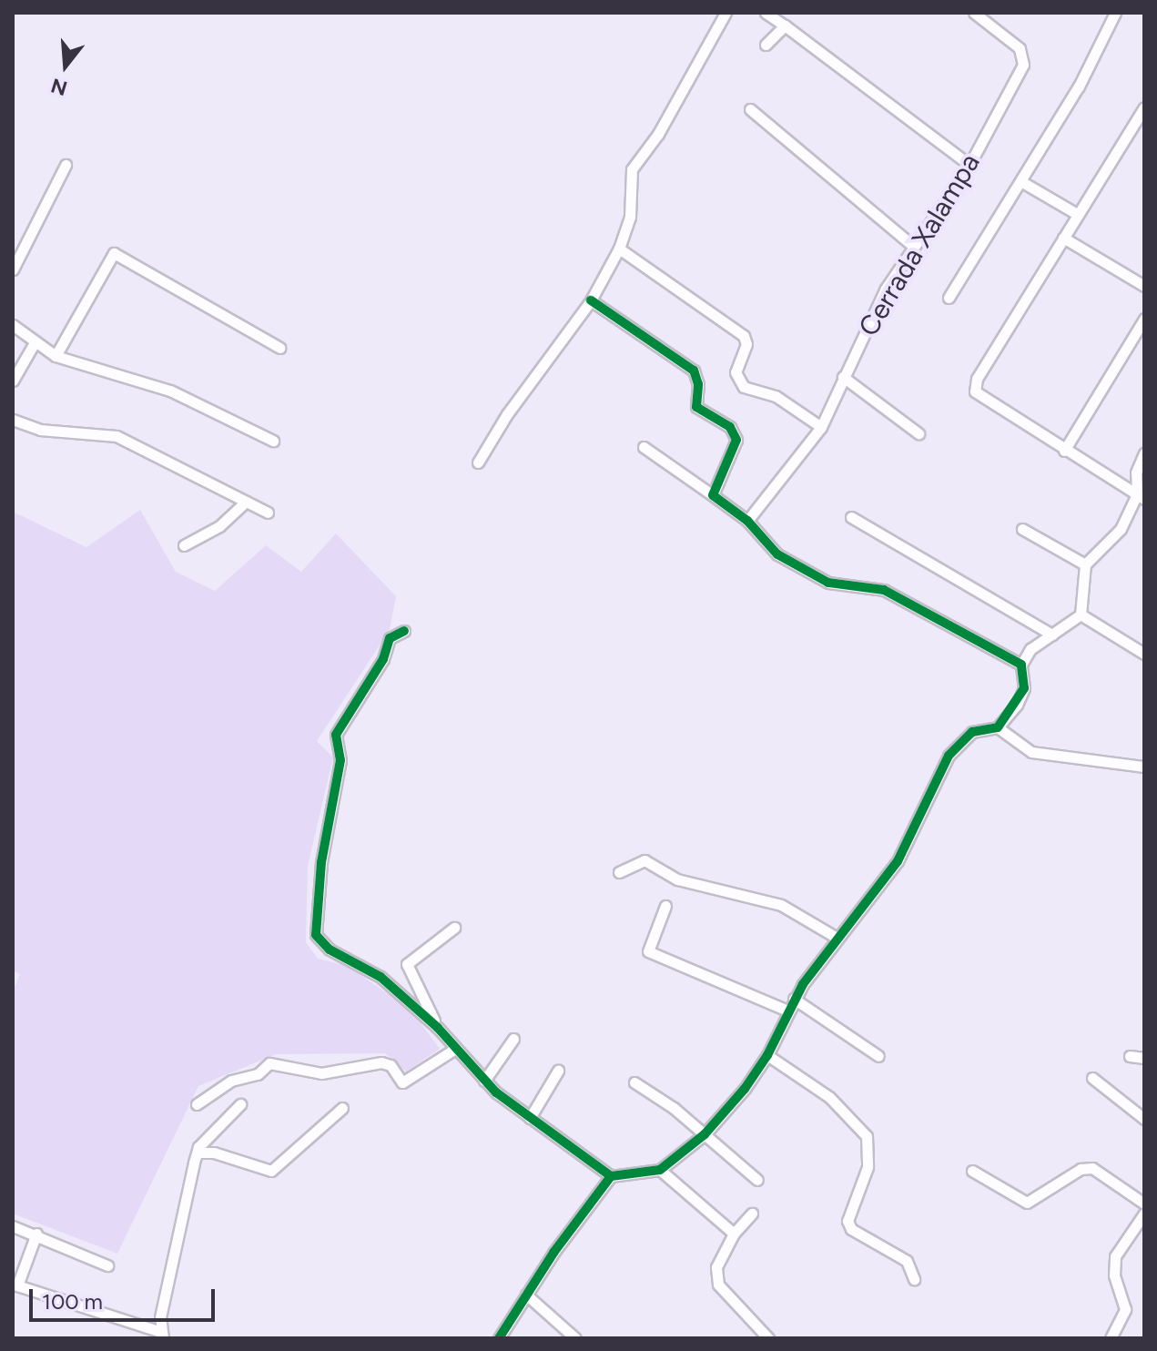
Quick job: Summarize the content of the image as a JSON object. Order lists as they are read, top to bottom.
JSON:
{
  "streets": {
    "street": ["Cerrada Xalampa"]
  },
  "scale_bar": "100 m",
  "north": "bottom"
}
